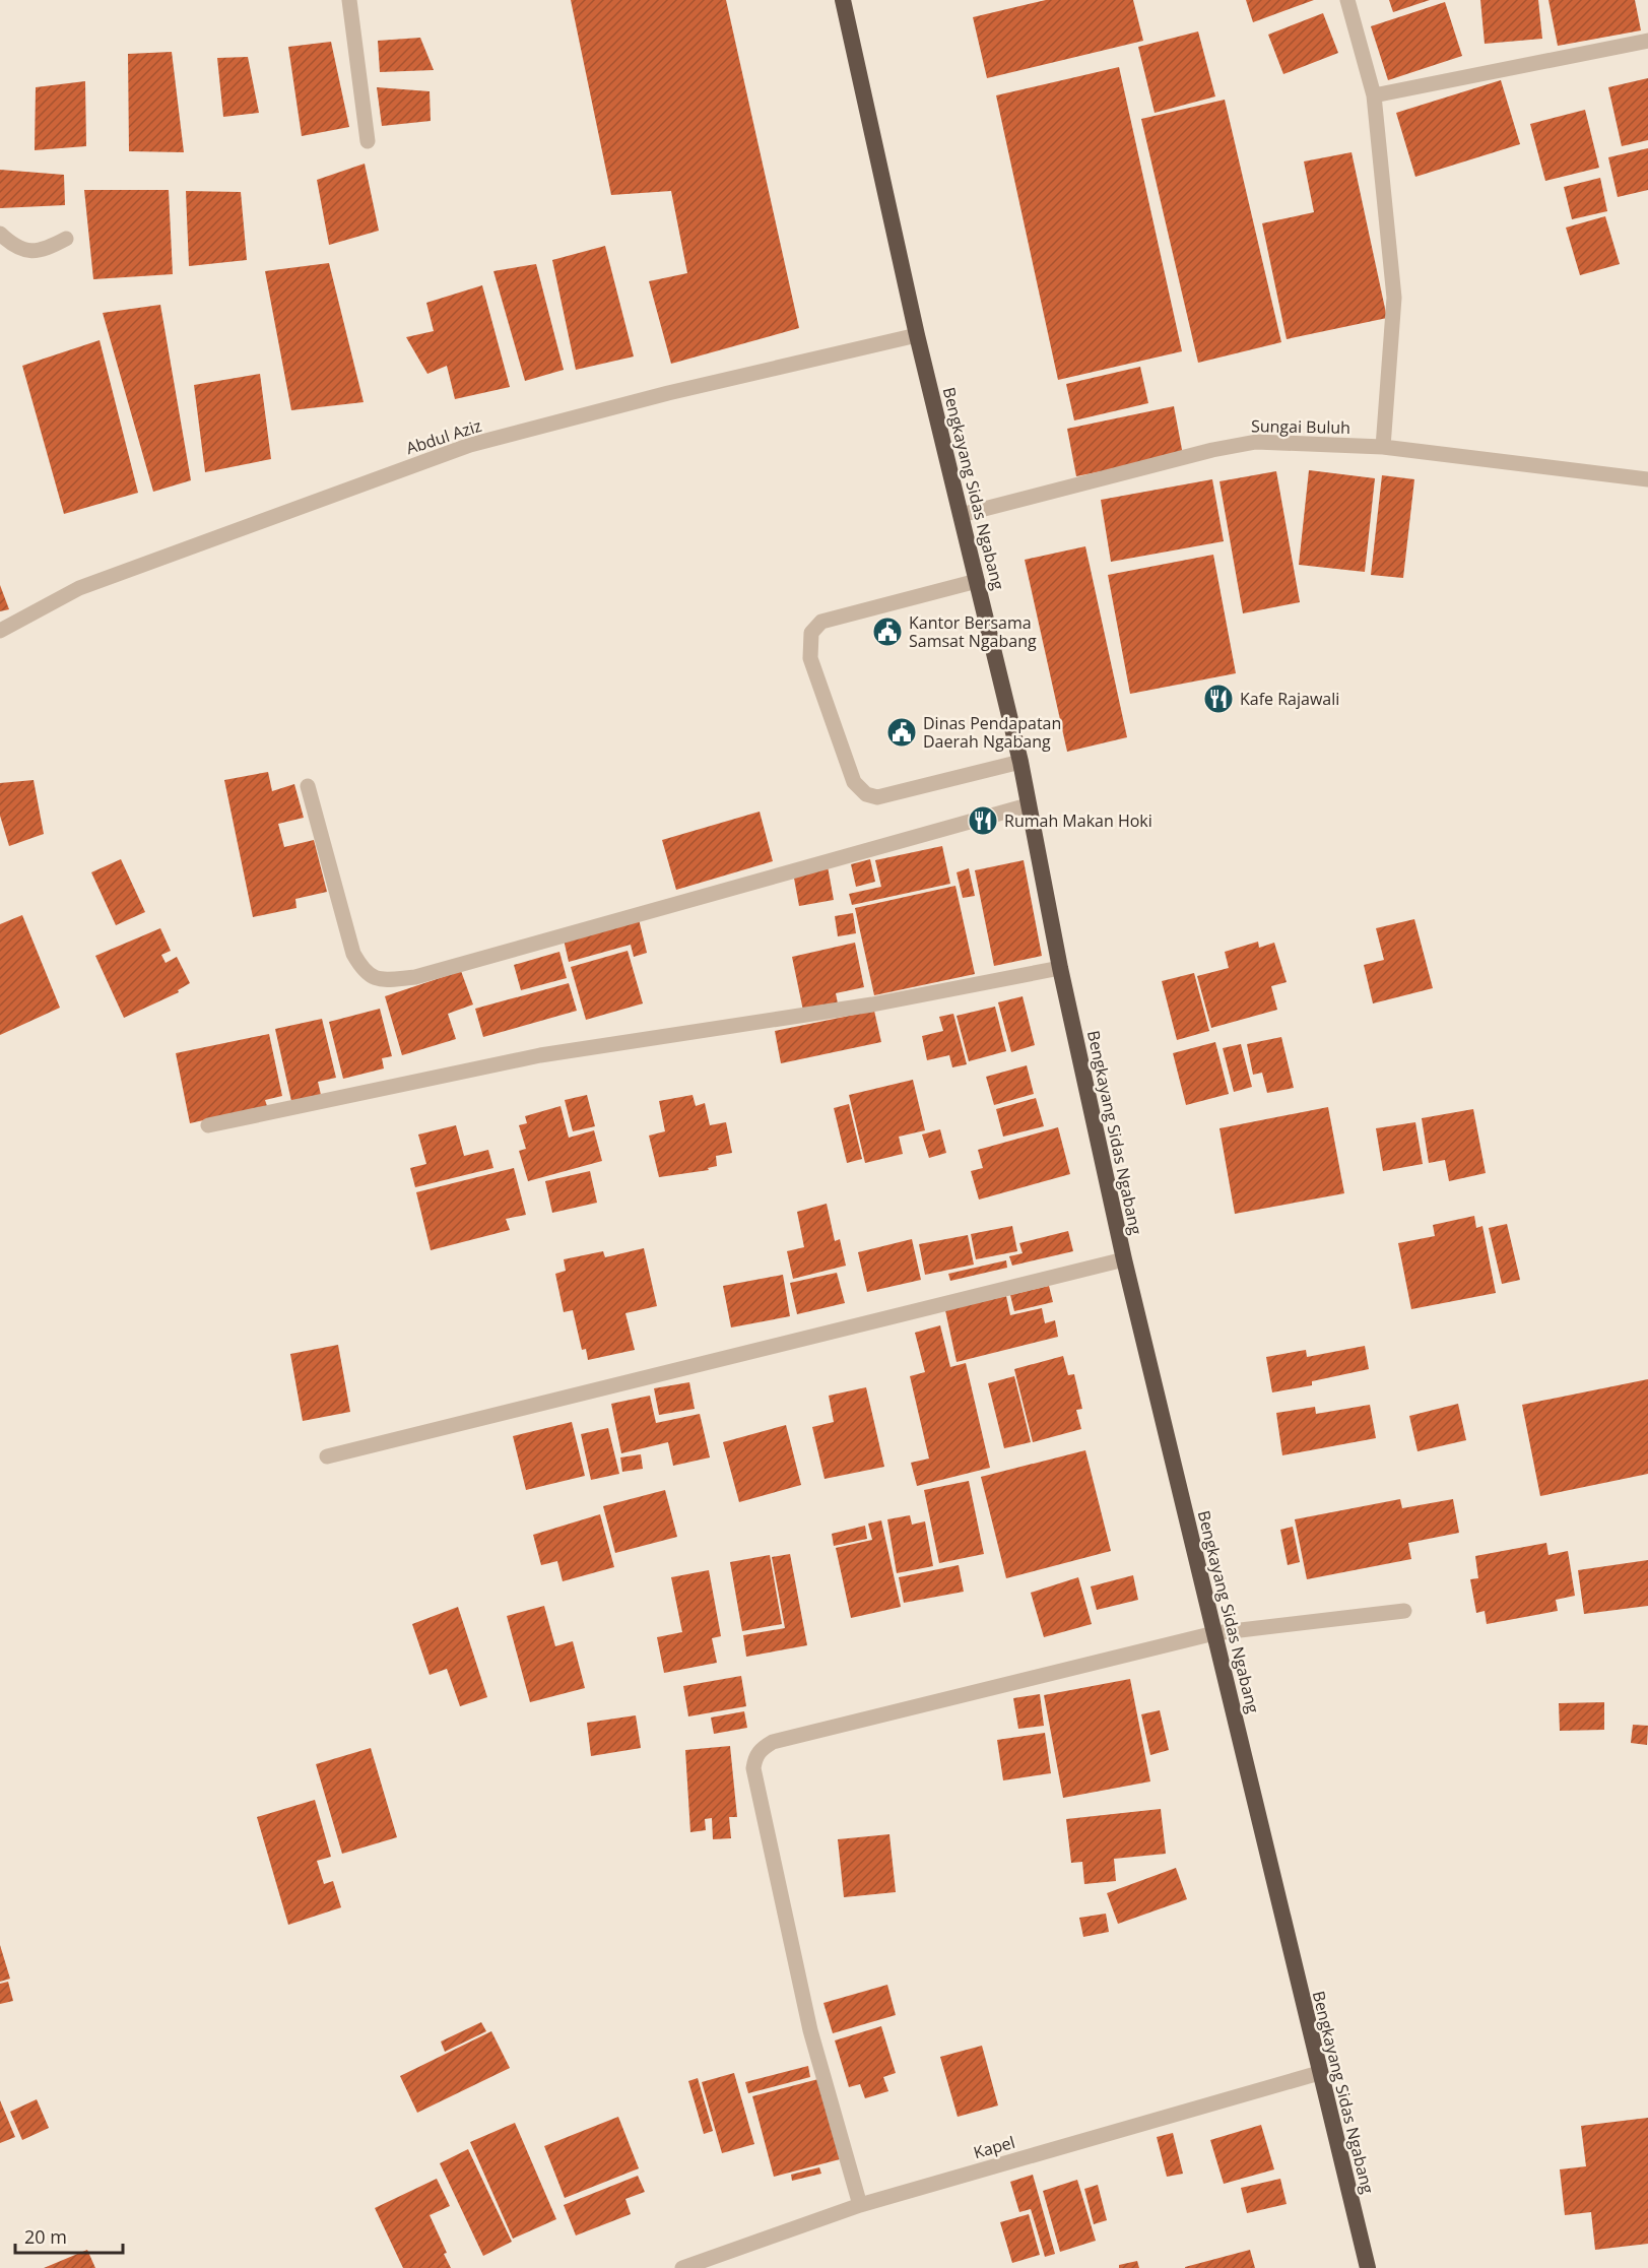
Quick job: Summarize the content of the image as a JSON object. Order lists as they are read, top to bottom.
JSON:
{
  "streets": {
    "highway": ["Bengkayang Sidas Ngabang"],
    "street": ["Sungai Buluh", "Abdul Aziz", "Kapel"]
  },
  "crossings": [
    ["Sungai Buluh", "Bengkayang Sidas Ngabang"],
    ["Abdul Aziz", "Bengkayang Sidas Ngabang"],
    ["Bengkayang Sidas Ngabang", "Kapel"]
  ],
  "places": {
    "public building": ["Kantor Bersama Samsat Ngabang", "Dinas Pendapatan Daerah Ngabang"],
    "restaurant": ["Kafe Rajawali", "Rumah Makan Hoki"]
  },
  "scale_bar": "20 m"
}
